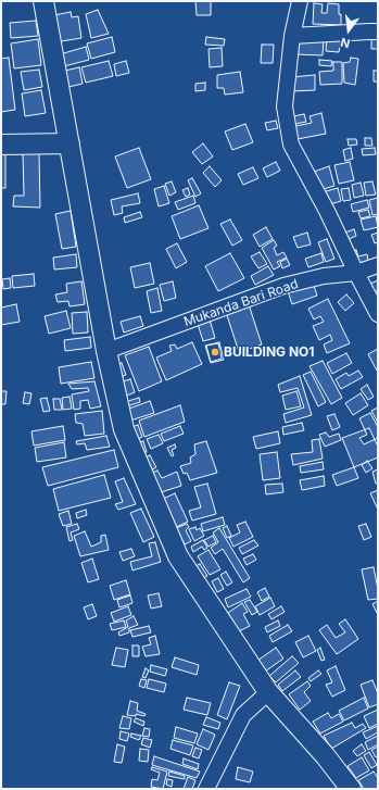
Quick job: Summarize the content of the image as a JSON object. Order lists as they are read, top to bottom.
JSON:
{
  "streets": {
    "street": ["Mukanda Bari Road"]
  },
  "places": ["BUILDING NO1"],
  "north": "bottom"
}
